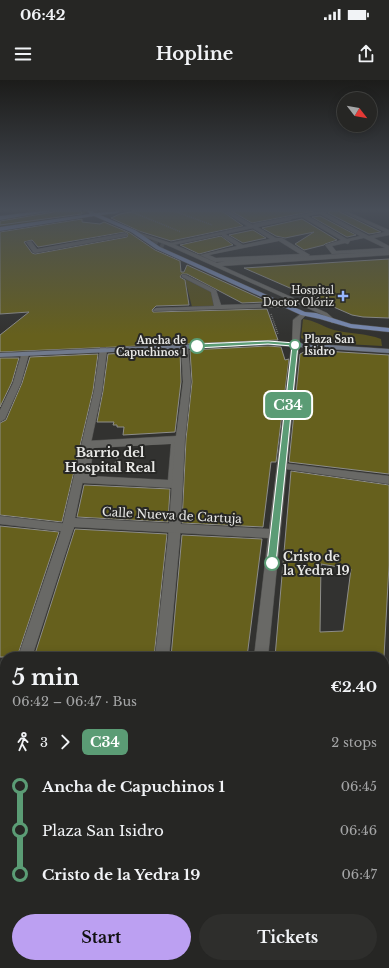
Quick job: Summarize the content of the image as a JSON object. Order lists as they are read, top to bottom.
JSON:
{
  "streets": {
    "street": ["Calle Nueva de Cartuja"]
  },
  "districts": ["Barrio del Hospital Real"],
  "places": {
    "health": ["Hospital Doctor Olóriz"],
    "other": ["Plaza San Isidro", "Ancha de Capuchinos 1", "Cristo de la Yedra 19"]
  },
  "lines": ["bus line C34"],
  "north": "bottom right",
  "page": {
    "status": "06:42",
    "header": "Hopline",
    "on_map": "C34",
    "heading": ["5 min", "06:42 – 06:47 · Bus", "€2.40"],
    "legs": ["3", "C34", "2 stops"],
    "list": [
      {
        "name": "Ancha de Capuchinos 1",
        "value": "06:45"
      },
      {
        "name": "Plaza San Isidro",
        "value": "06:46"
      },
      {
        "name": "Cristo de la Yedra 19",
        "value": "06:47"
      }
    ],
    "buttons": ["Start", "Tickets"]
  }
}
